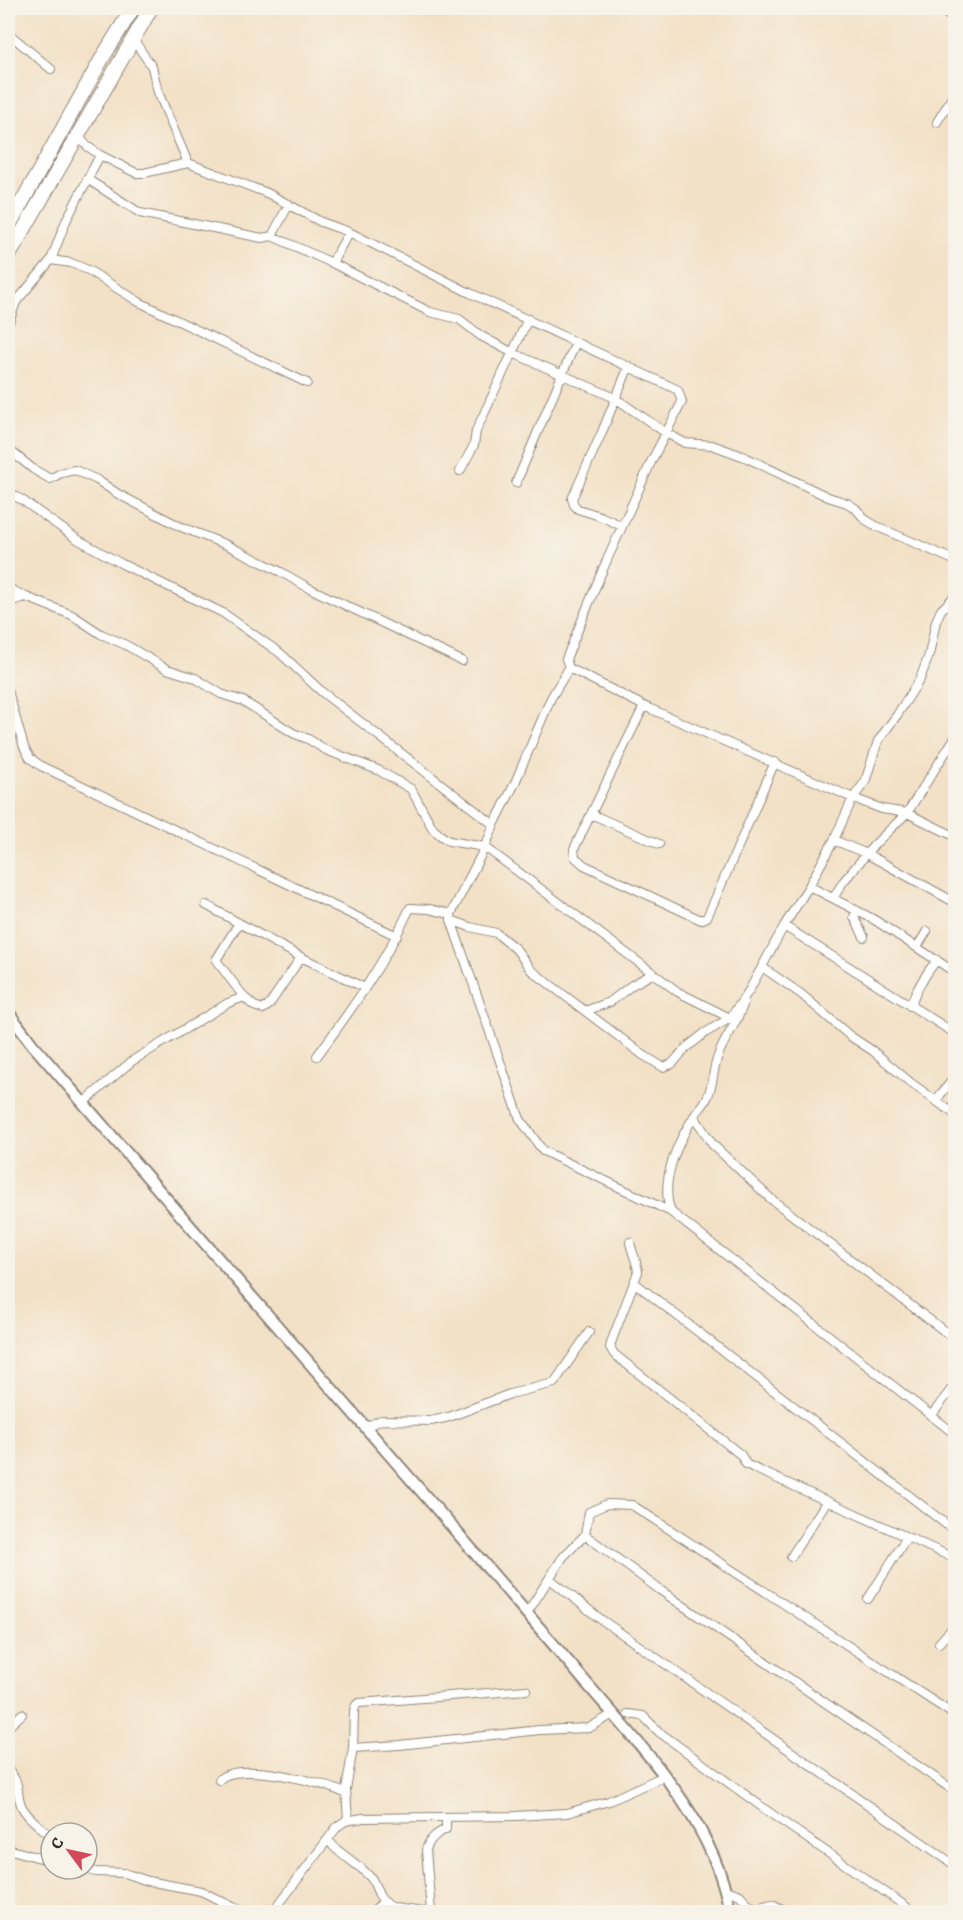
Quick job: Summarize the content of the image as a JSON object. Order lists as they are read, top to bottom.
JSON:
{
  "north": "top left"
}
